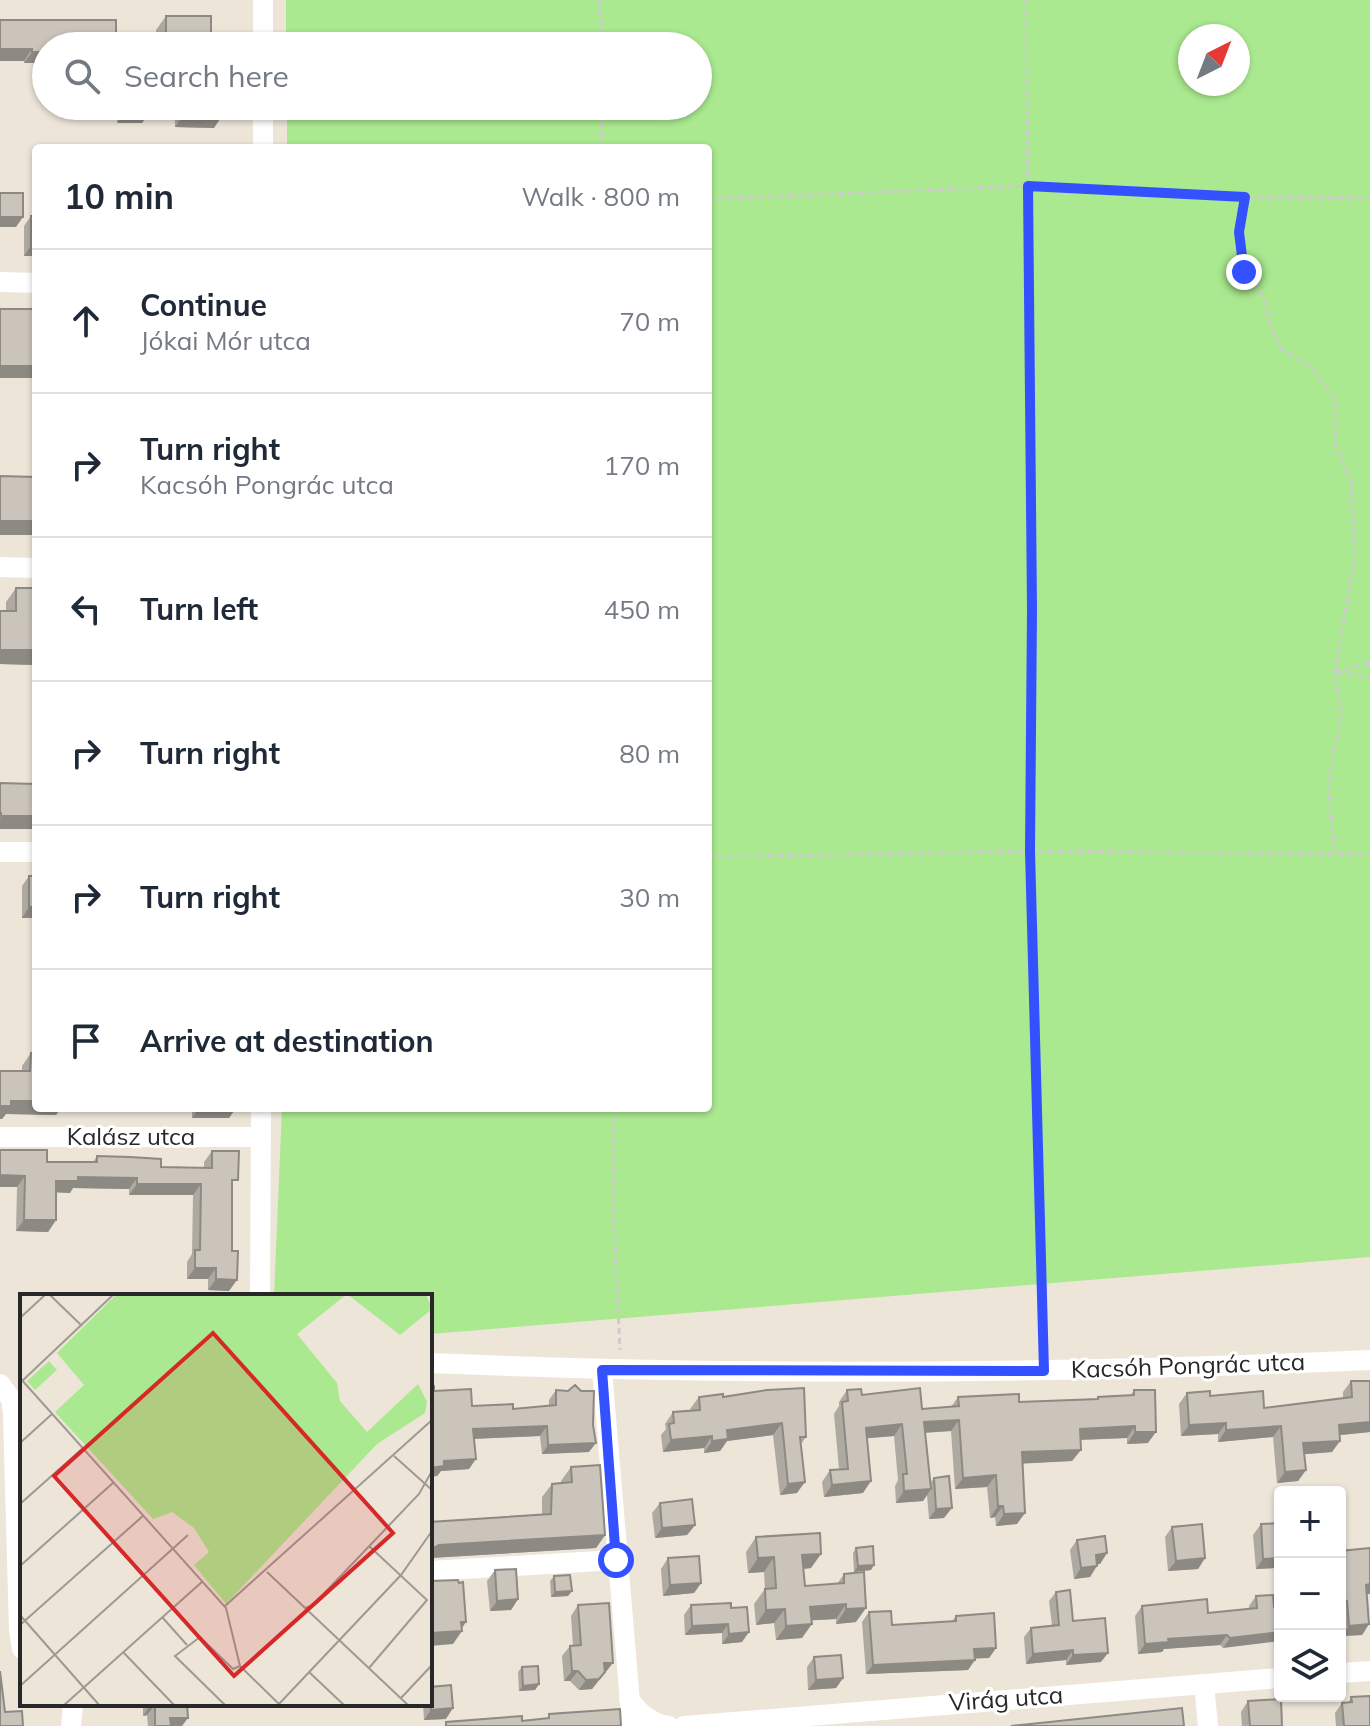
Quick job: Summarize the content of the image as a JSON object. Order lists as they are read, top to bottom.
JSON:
{
  "streets": {
    "street": ["Kalász utca", "Kacsóh Pongrác utca", "Virág utca"]
  },
  "north": "top right",
  "page": {
    "search": "Search here",
    "heading": ["10 min", "Walk · 800 m"],
    "list": [
      ["Continue", "Jókai Mór utca", "70 m"],
      ["Turn right", "Kacsóh Pongrác utca", "170 m"],
      ["Turn left", "450 m"],
      ["Turn right", "80 m"],
      ["Turn right", "30 m"],
      "Arrive at destination"
    ],
    "map_buttons": ["+", "−"]
  }
}
